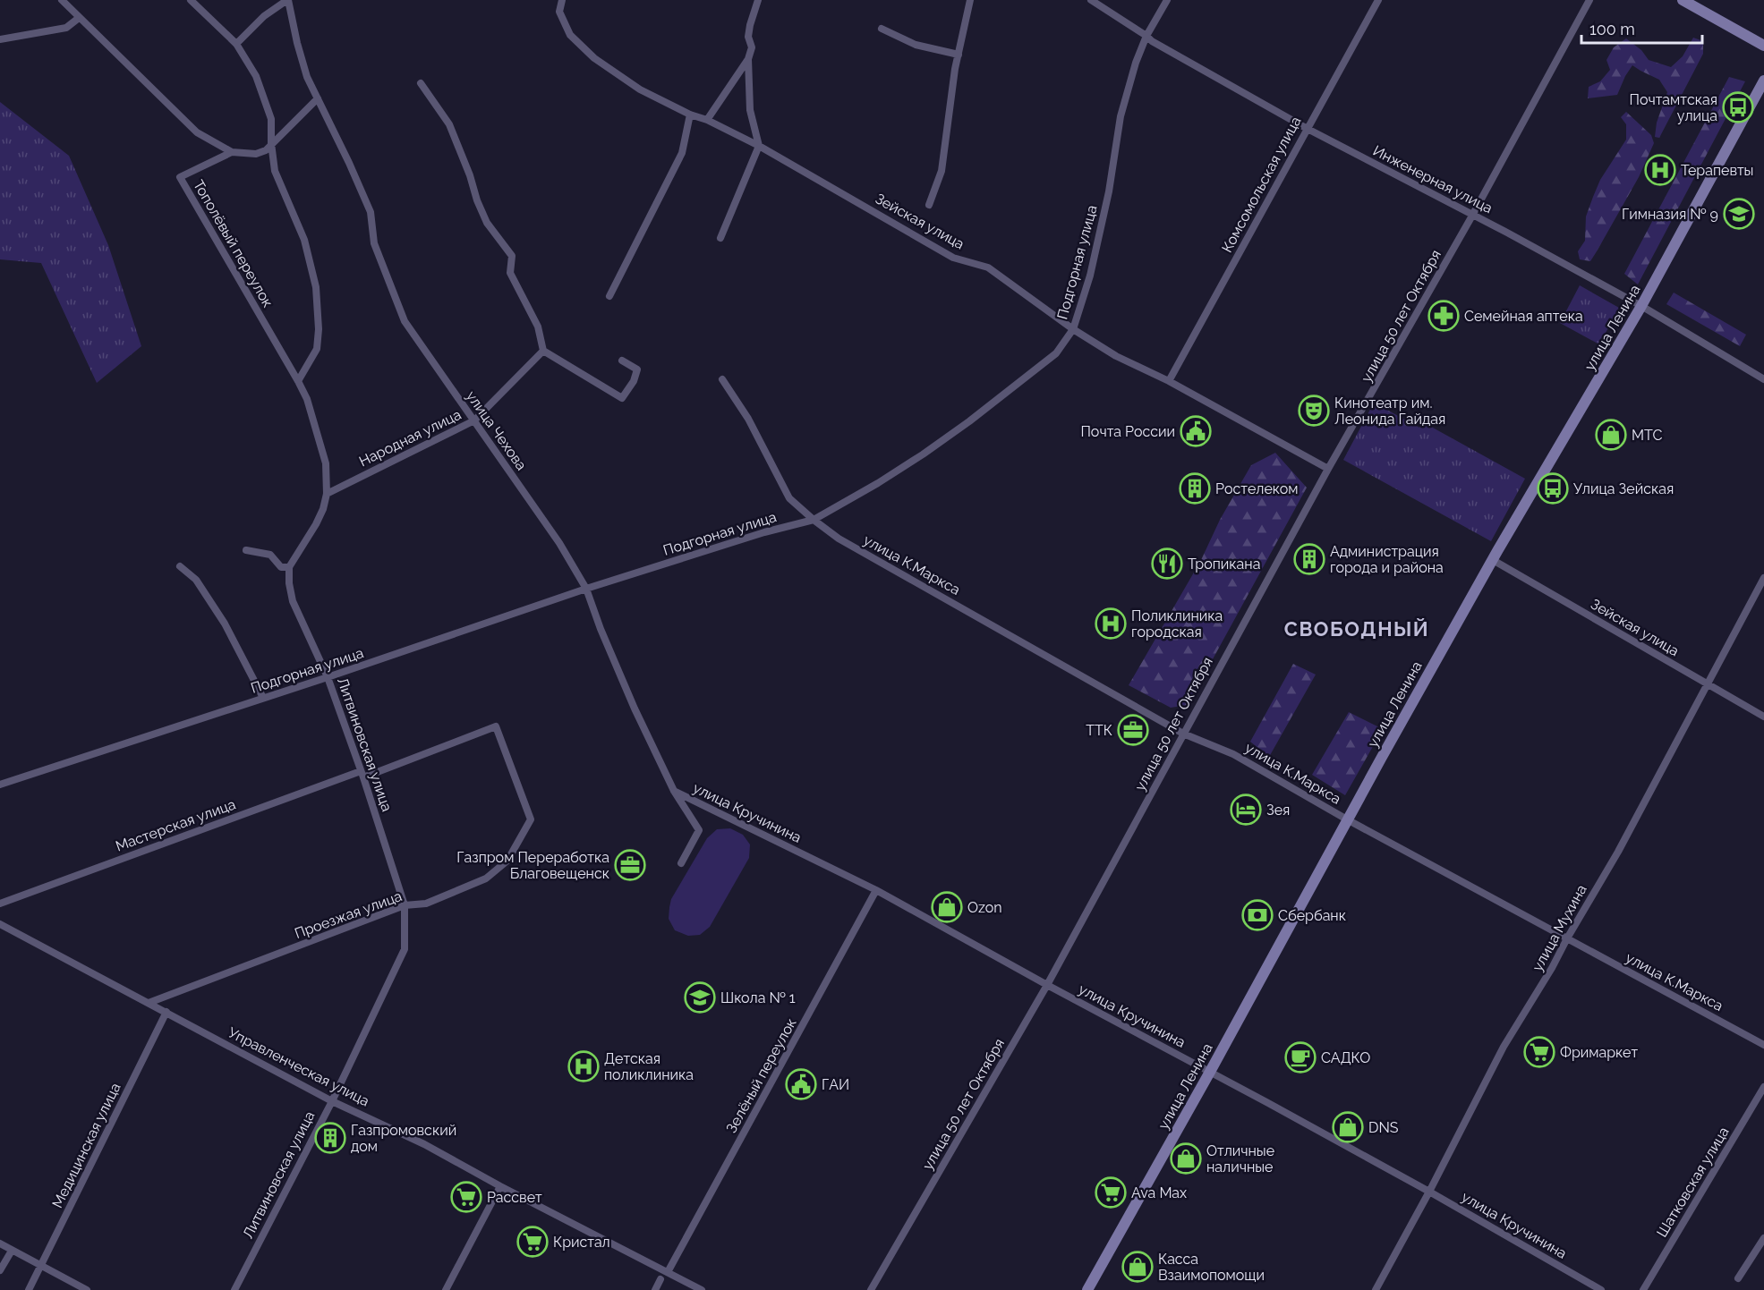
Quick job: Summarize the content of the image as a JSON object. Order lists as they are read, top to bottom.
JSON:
{
  "streets": {
    "main road": ["улица Ленина"],
    "street": [
      "Инженерная улица",
      "Комсомольская улица",
      "Зейская улица",
      "Тополёвый переулок",
      "Подгорная улица",
      "улица 50 лет Октября",
      "улица Чехова",
      "Народная улица",
      "улица К.Маркса",
      "Литвиновская улица",
      "улица Кручинина",
      "Мастерская улица",
      "Проезжая улица",
      "улица Мухина",
      "Управленческая улица",
      "Зелёный переулок",
      "Медицинская улица",
      "Шатковская улица"
    ]
  },
  "crossings": [
    ["Инженерная улица", "Комсомольская улица"],
    ["Инженерная улица", "Подгорная улица"],
    ["Инженерная улица", "улица 50 лет Октября"],
    ["Инженерная улица", "улица Ленина"],
    ["Комсомольская улица", "Зейская улица"],
    ["Зейская улица", "Подгорная улица"],
    ["Зейская улица", "улица 50 лет Октября"],
    ["Зейская улица", "улица Ленина"],
    ["Зейская улица", "улица Мухина"],
    ["Подгорная улица", "улица Чехова"],
    ["Подгорная улица", "улица К.Маркса"],
    ["Подгорная улица", "Литвиновская улица"],
    ["улица 50 лет Октября", "улица К.Маркса"],
    ["улица 50 лет Октября", "улица Кручинина"],
    ["улица Ленина", "улица К.Маркса"],
    ["улица Ленина", "улица Кручинина"],
    ["улица Чехова", "Народная улица"],
    ["улица Чехова", "улица Кручинина"],
    ["улица К.Маркса", "улица Мухина"],
    ["Литвиновская улица", "Мастерская улица"],
    ["Литвиновская улица", "Проезжая улица"],
    ["Литвиновская улица", "Управленческая улица"],
    ["улица Кручинина", "улица Мухина"],
    ["улица Кручинина", "Зелёный переулок"],
    ["Мастерская улица", "Проезжая улица"],
    ["Проезжая улица", "Управленческая улица"],
    ["Управленческая улица", "Зелёный переулок"],
    ["Управленческая улица", "Медицинская улица"]
  ],
  "districts": ["СВОБОДНЫЙ"],
  "places": {
    "bus stop": ["Почтамтская улица", "Улица Зейская"],
    "hospital": ["Терапевты", "Поликлиника городская", "Детская поликлиника"],
    "school or university": ["Гимназия № 9", "Школа № 1"],
    "pharmacy": ["Семейная аптека"],
    "theatre": ["Кинотеатр им. Леонида Гайдая"],
    "public building": ["Почта России", "ГАИ"],
    "shop": [
      "МТС",
      "Ozon",
      "DNS",
      "Отличные наличные",
      "Касса Взаимопомощи"
    ],
    "building": ["Ростелеком", "Администрация города и района", "Газпромовский дом"],
    "restaurant": ["Тропикана"],
    "office": ["ТТК", "Газпром Переработка Благовещенск"],
    "hotel": ["Зея"],
    "bank": ["Сбербанк"],
    "supermarket": [
      "Фримаркет",
      "Ava Max",
      "Рассвет",
      "Кристал"
    ],
    "cafe": ["САДКО"]
  },
  "scale_bar": "100 m"
}
